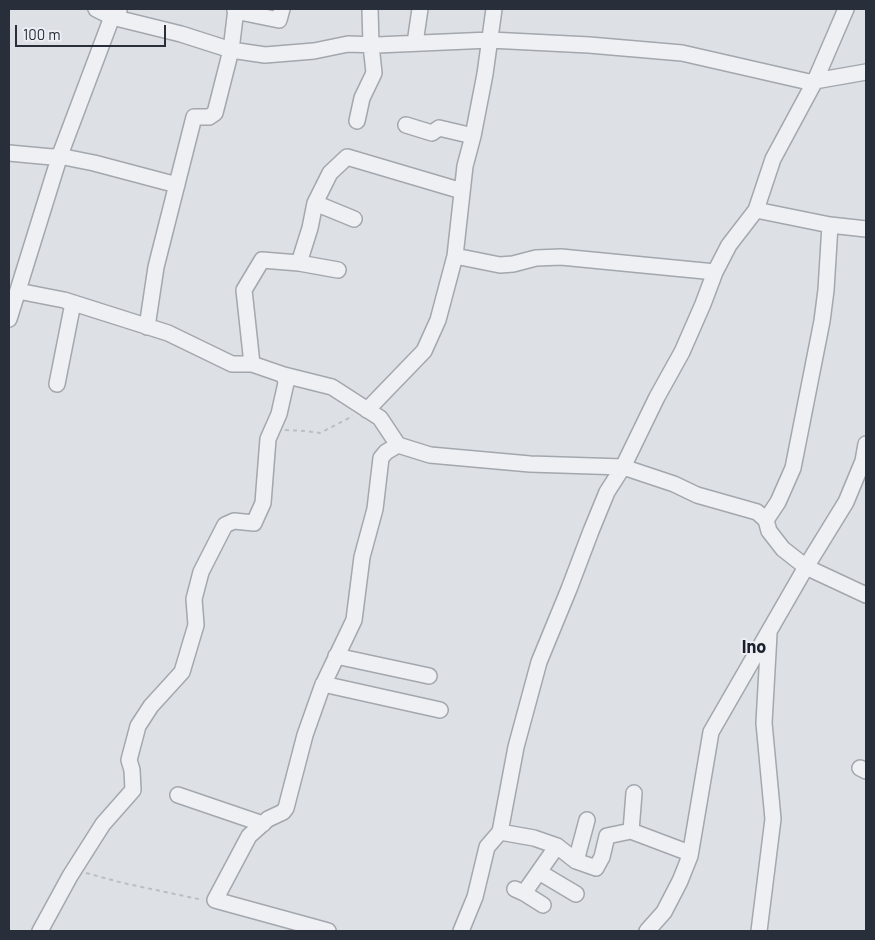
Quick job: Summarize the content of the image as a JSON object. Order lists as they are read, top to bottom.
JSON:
{
  "districts": ["Ino"],
  "scale_bar": "100 m"
}
